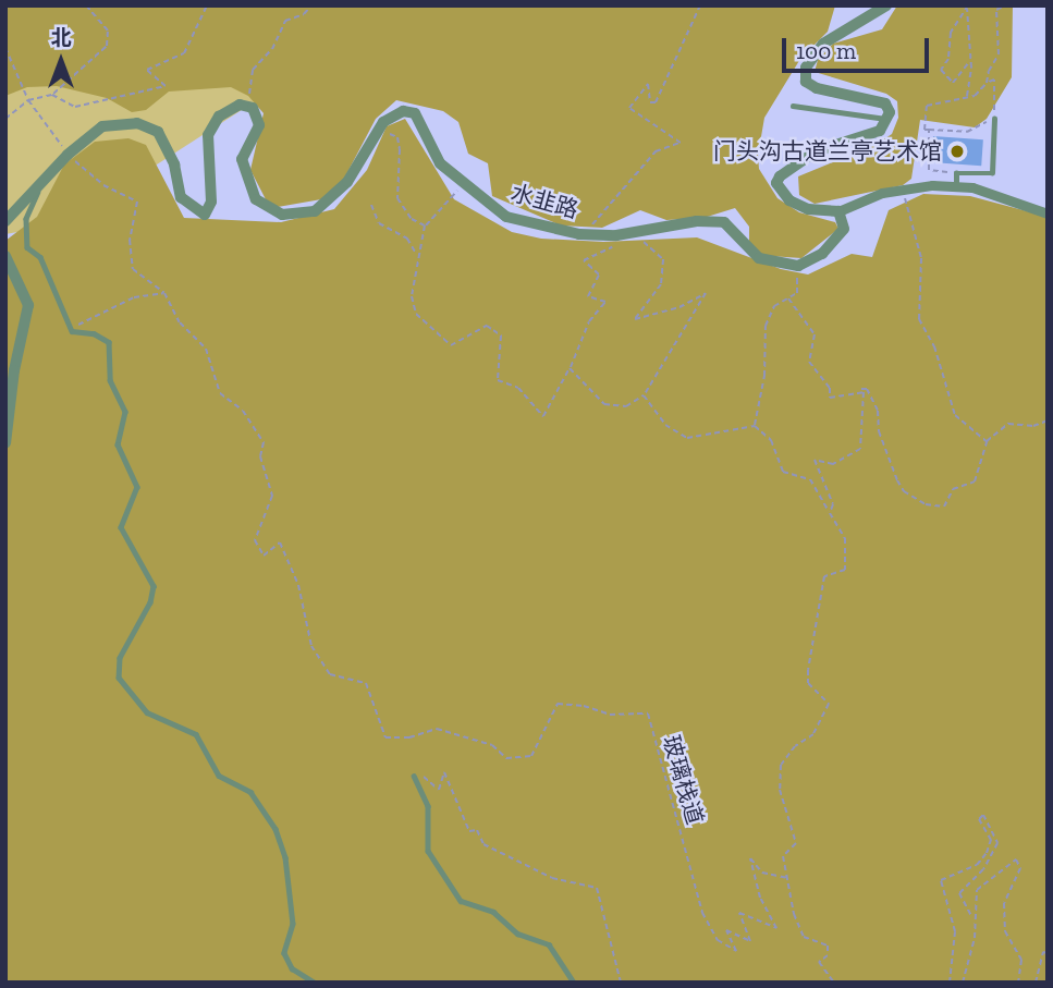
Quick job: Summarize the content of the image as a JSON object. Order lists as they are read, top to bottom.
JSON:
{
  "streets": {
    "street": ["水韭路"],
    "path": ["玻璃栈道"]
  },
  "places": ["门头沟古道兰亭艺术馆"],
  "scale_bar": "100 m",
  "north": "top"
}
